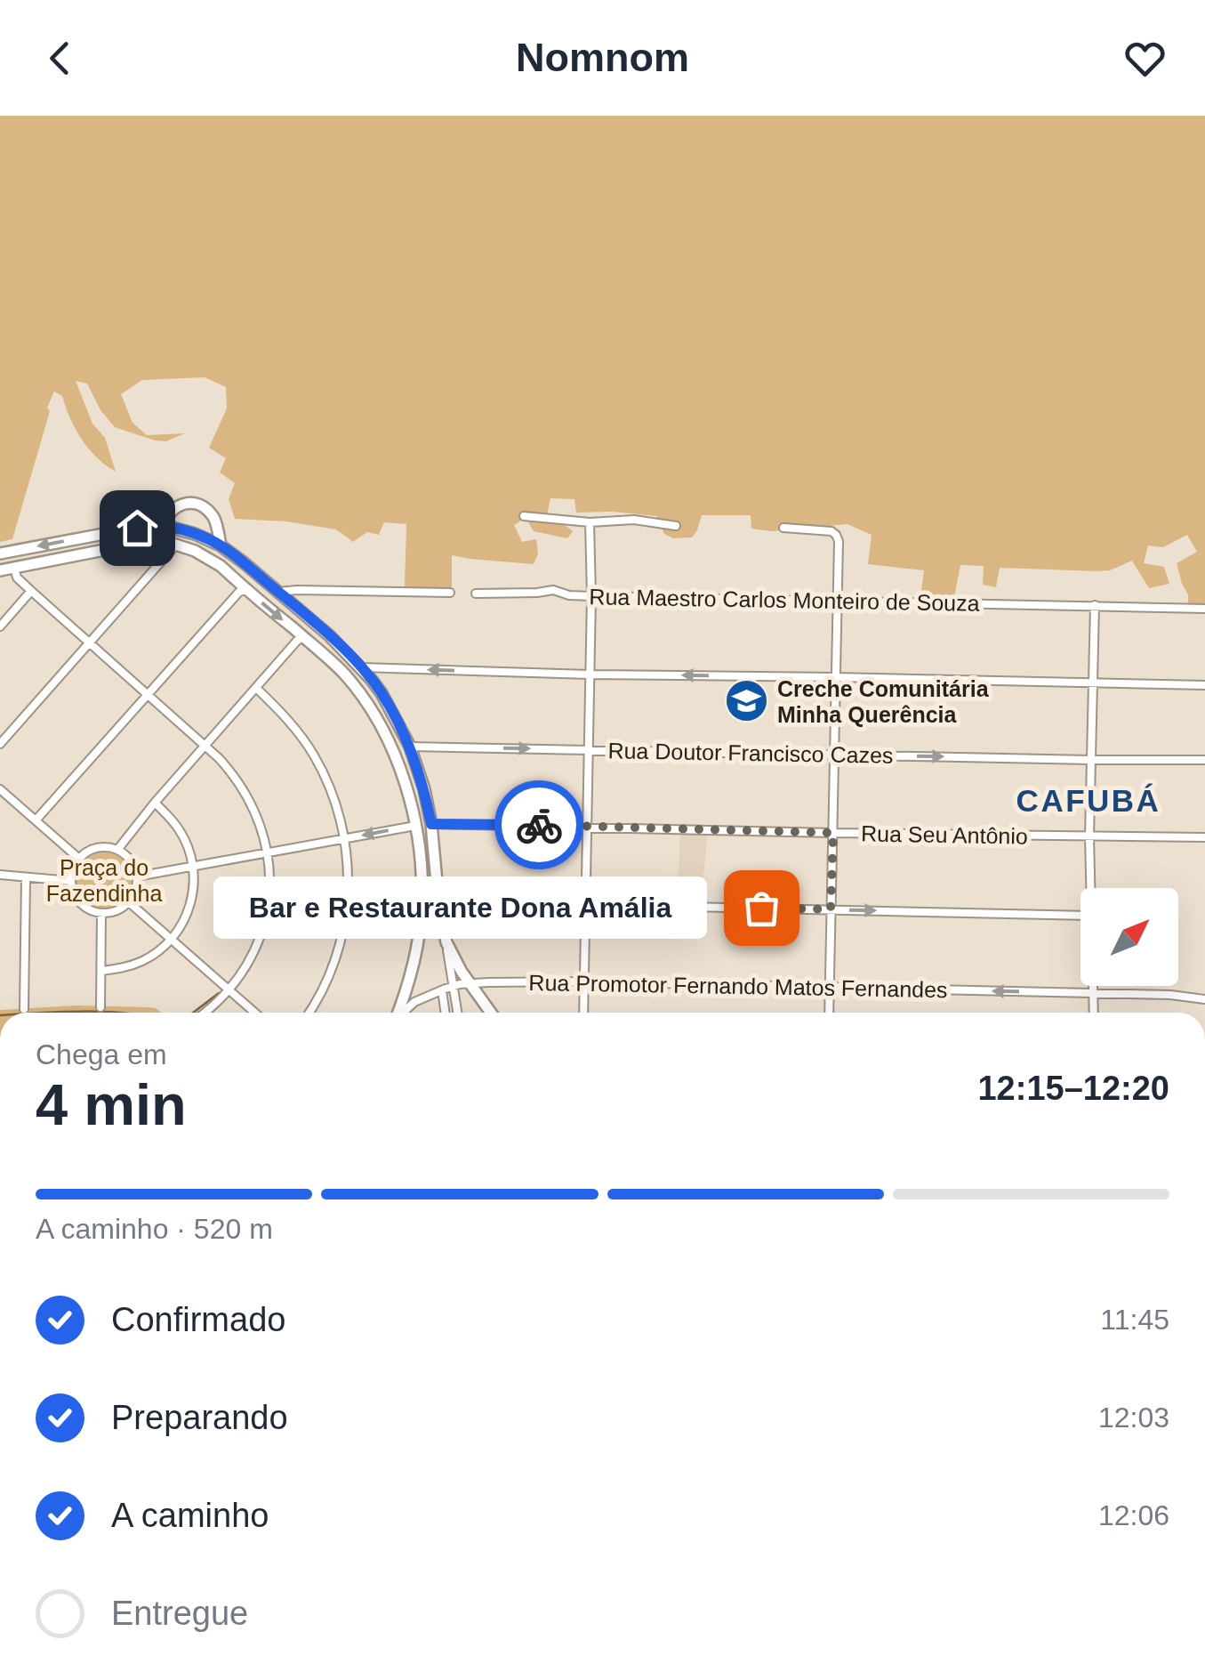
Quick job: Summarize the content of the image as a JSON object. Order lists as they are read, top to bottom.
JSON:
{
  "streets": {
    "street": [
      "Rua Maestro Carlos Monteiro de Souza",
      "Rua Doutor Francisco Cazes",
      "Rua Seu Antônio",
      "Rua Promotor Fernando Matos Fernandes"
    ]
  },
  "one_way": ["Rua Doutor Francisco Cazes"],
  "districts": ["CAFUBÁ"],
  "parks": ["Praça do Fazendinha"],
  "places": {
    "school or university": ["Creche Comunitária Minha Querência"],
    "other": ["Bar e Restaurante Dona Amália"]
  },
  "north": "top right",
  "page": {
    "header": "Nomnom",
    "bubble": "Bar e Restaurante Dona Amália",
    "heading": ["4 min", "Chega em", "12:15–12:20"],
    "bar": "A caminho · 520 m",
    "list": [
      ["Confirmado", "11:45"],
      ["Preparando", "12:03"],
      ["A caminho", "12:06"],
      "Entregue"
    ]
  }
}
